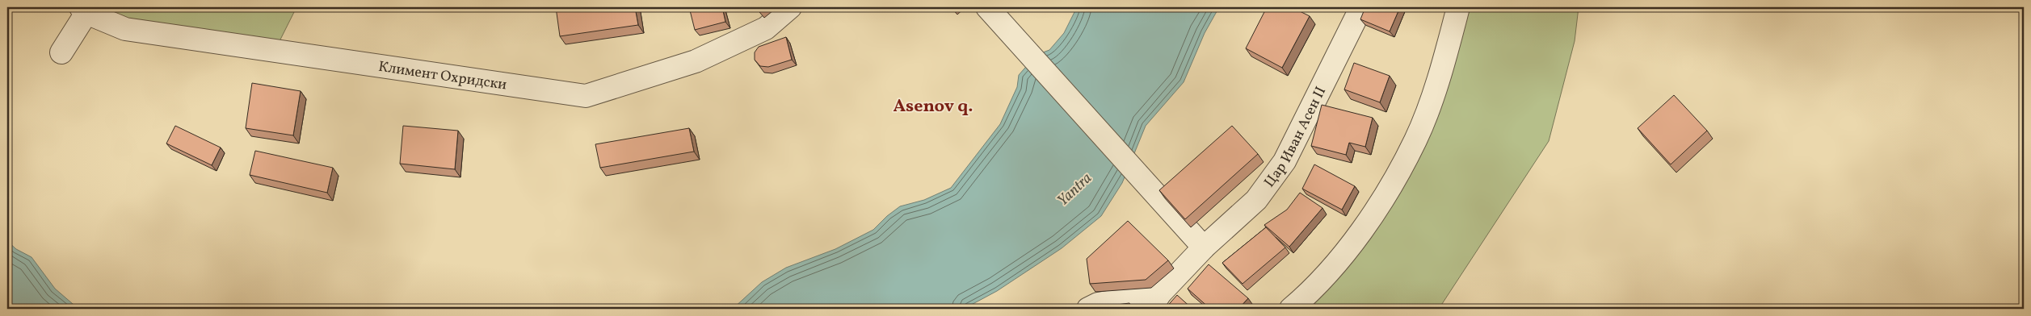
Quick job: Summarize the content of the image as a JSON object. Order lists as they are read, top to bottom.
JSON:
{
  "streets": {
    "street": ["Климент Охридски", "Цар Иван Асен II"]
  },
  "districts": ["Asenov q."],
  "water": ["Yantra"]
}
